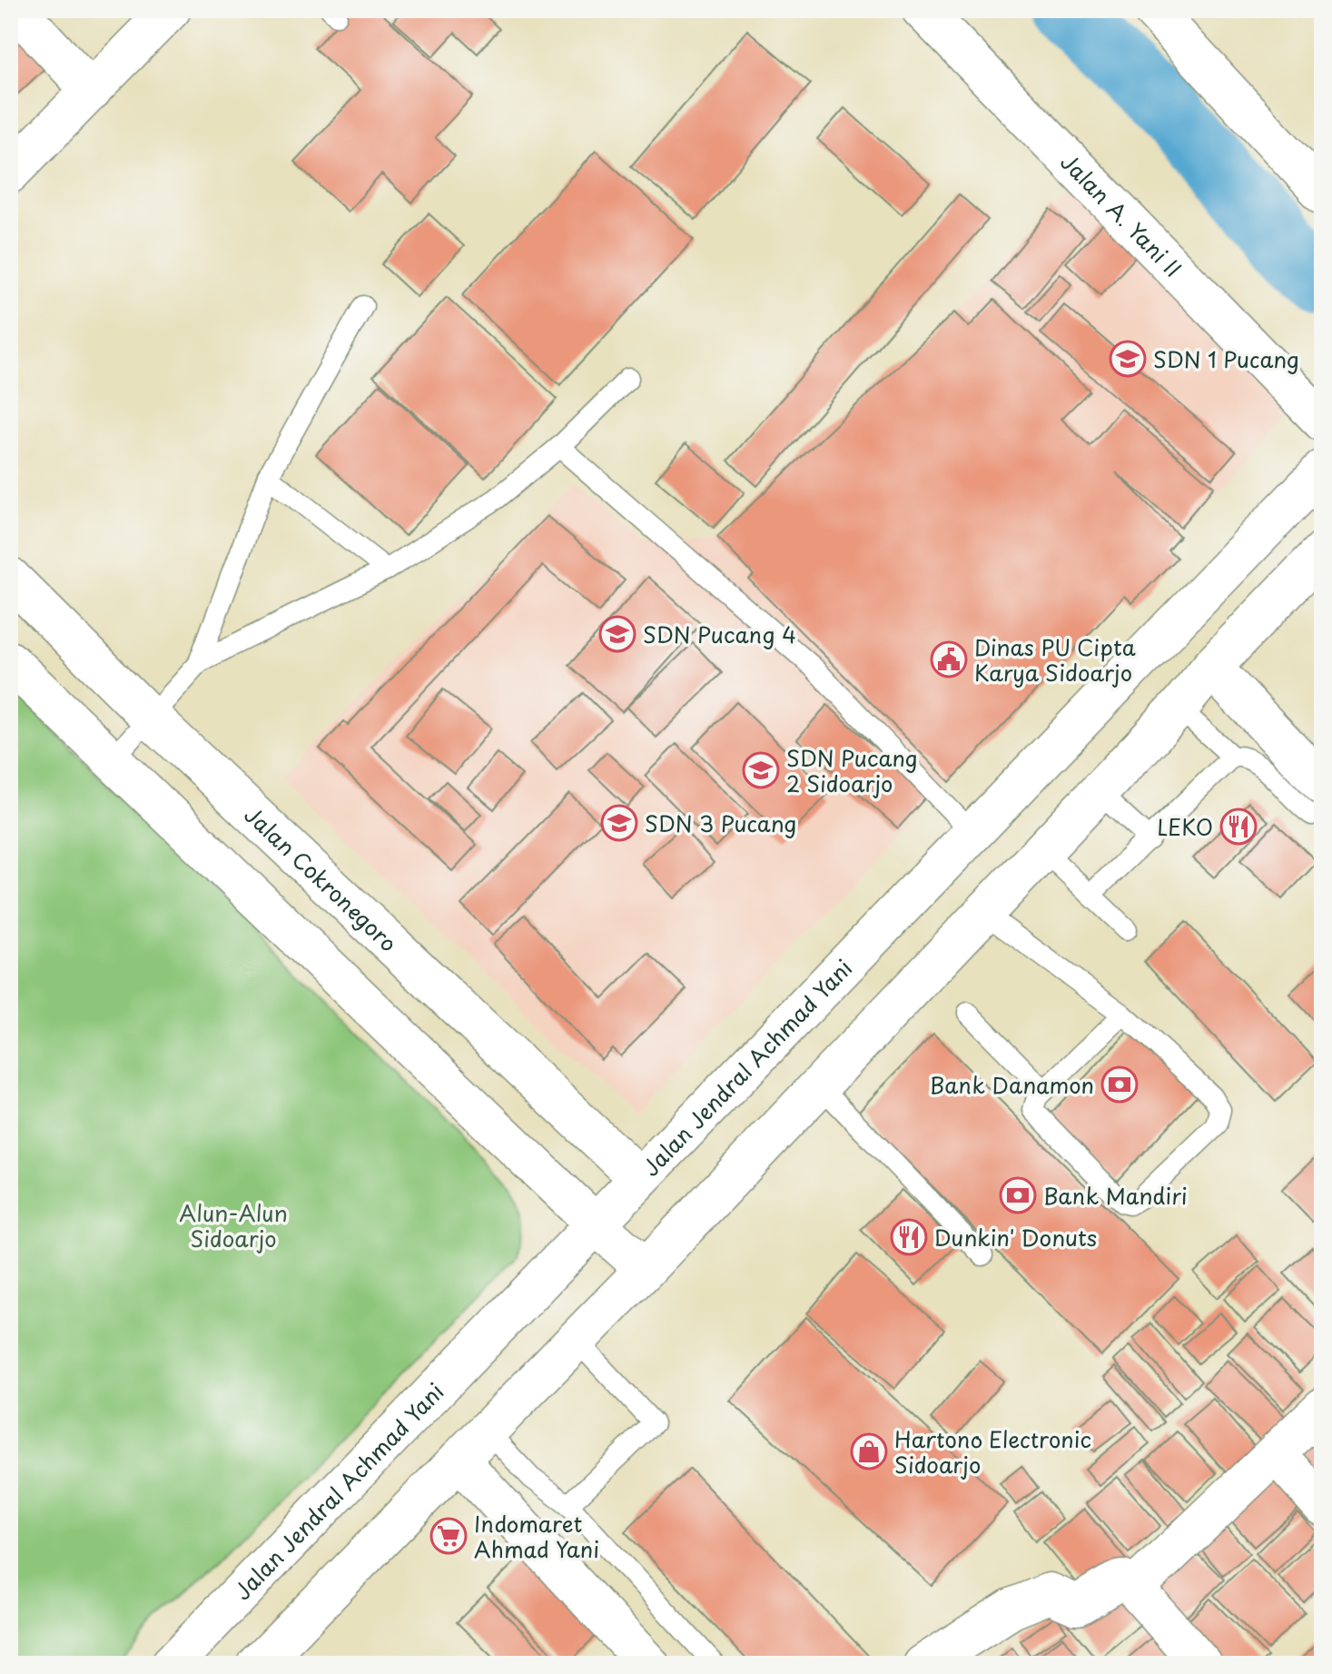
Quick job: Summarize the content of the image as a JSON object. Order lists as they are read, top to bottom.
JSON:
{
  "streets": {
    "main road": ["Jalan A. Yani II", "Jalan Cokronegoro", "Jalan Jendral Achmad Yani"]
  },
  "crossings": [
    ["Jalan Cokronegoro", "Jalan Jendral Achmad Yani"]
  ],
  "parks": ["Alun-Alun Sidoarjo"],
  "places": {
    "school or university": [
      "SDN 1 Pucang",
      "SDN Pucang 4",
      "SDN Pucang 2 Sidoarjo",
      "SDN 3 Pucang"
    ],
    "public building": ["Dinas PU Cipta Karya Sidoarjo"],
    "restaurant": ["LEKO", "Dunkin' Donuts"],
    "bank": ["Bank Danamon", "Bank Mandiri"],
    "shop": ["Hartono Electronic Sidoarjo"],
    "supermarket": ["Indomaret Ahmad Yani"]
  }
}
